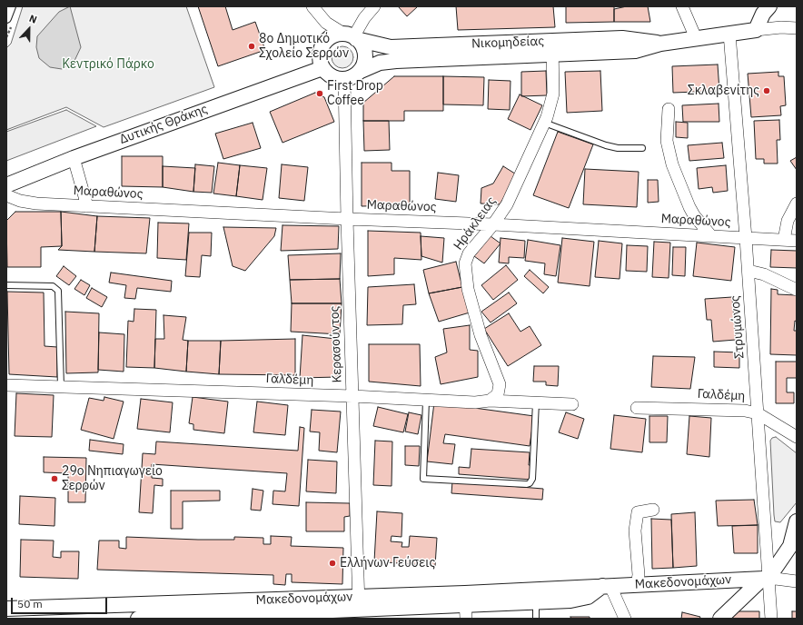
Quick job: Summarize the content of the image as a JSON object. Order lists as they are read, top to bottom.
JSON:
{
  "streets": {
    "street": [
      "Νικομηδείας",
      "Δυτικής Θράκης",
      "Μαραθώνος",
      "Ηράκλειας",
      "Στρυμώνος",
      "Κερασούντος",
      "Γαλδέμη",
      "Μακεδονομάχων"
    ]
  },
  "crossings": [
    ["Νικομηδείας", "Δυτικής Θράκης"],
    ["Νικομηδείας", "Ηράκλειας"],
    ["Νικομηδείας", "Στρυμώνος"],
    ["Νικομηδείας", "Κερασούντος"],
    ["Δυτικής Θράκης", "Κερασούντος"],
    ["Μαραθώνος", "Ηράκλειας"],
    ["Μαραθώνος", "Στρυμώνος"],
    ["Μαραθώνος", "Κερασούντος"],
    ["Ηράκλειας", "Γαλδέμη"],
    ["Στρυμώνος", "Γαλδέμη"],
    ["Στρυμώνος", "Μακεδονομάχων"],
    ["Κερασούντος", "Γαλδέμη"],
    ["Κερασούντος", "Μακεδονομάχων"]
  ],
  "parks": ["Κεντρικό Πάρκο"],
  "places": [
    "8ο Δημοτικό Σχολείο Σερρών",
    "Σκλαβενίτης",
    "First Drop Coffee",
    "29ο Νηπιαγωγείο Σερρών",
    "Ελλήνων Γεύσεις"
  ],
  "scale_bar": "50 m",
  "north": "top"
}
